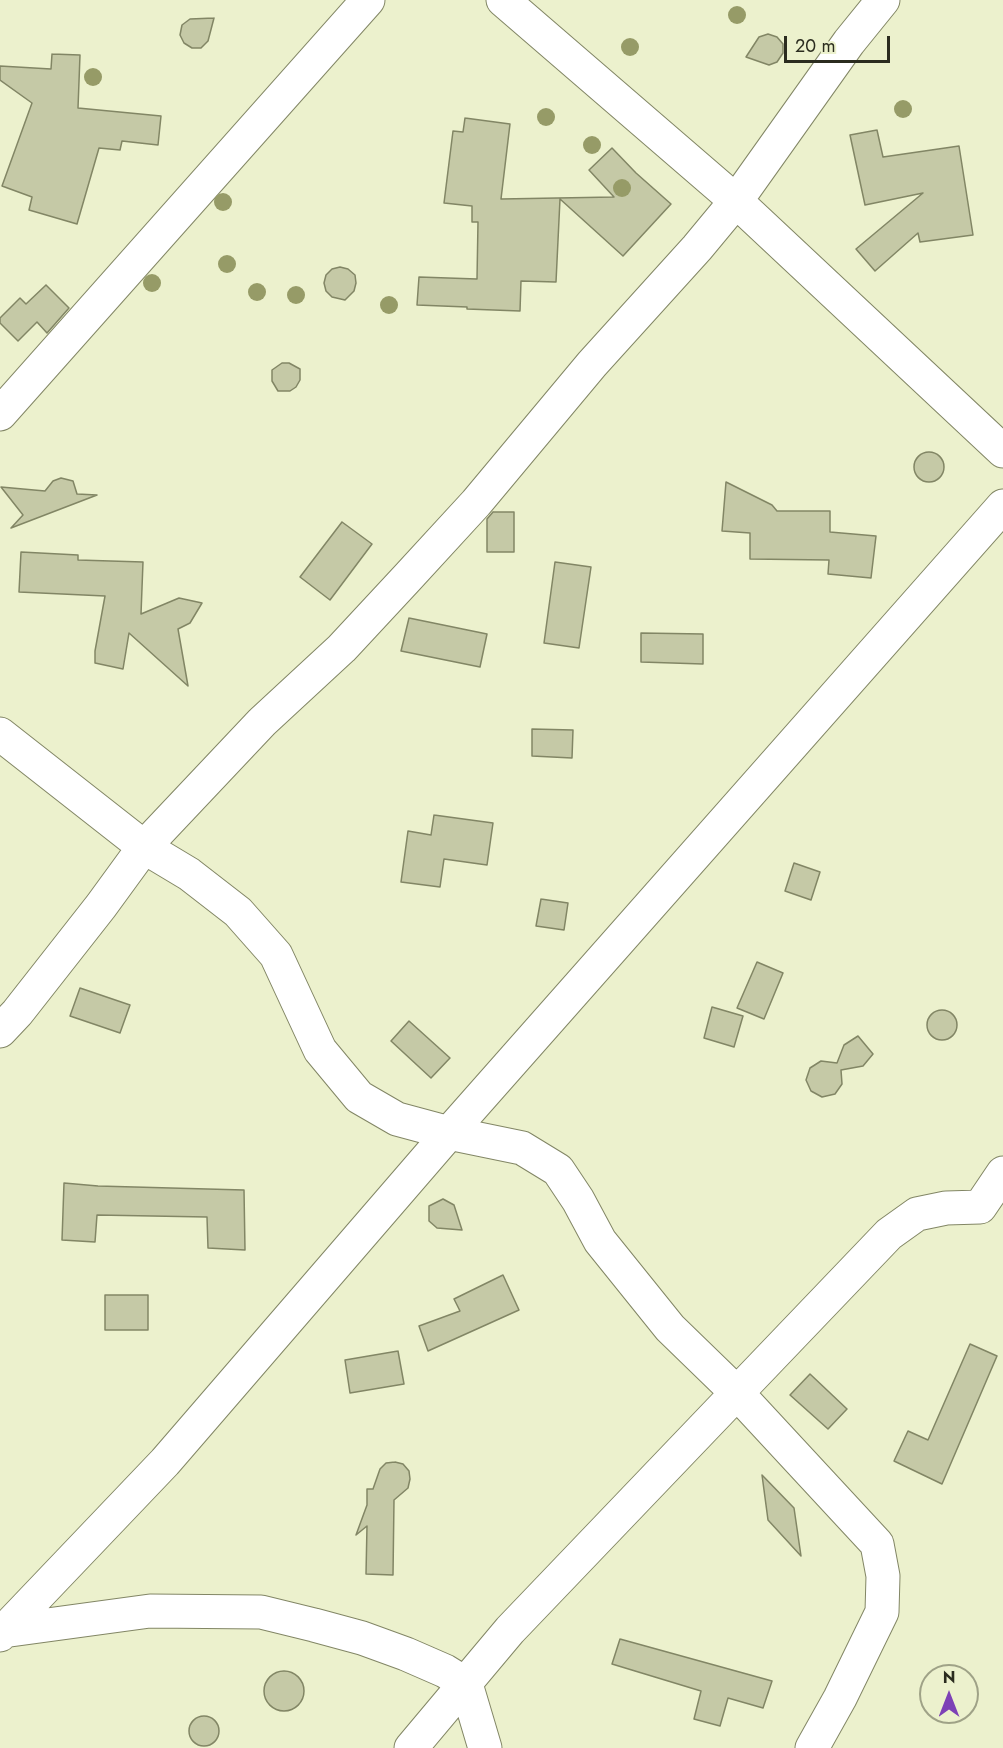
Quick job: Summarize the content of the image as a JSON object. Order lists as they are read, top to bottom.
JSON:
{
  "scale_bar": "20 m",
  "north": "top"
}
